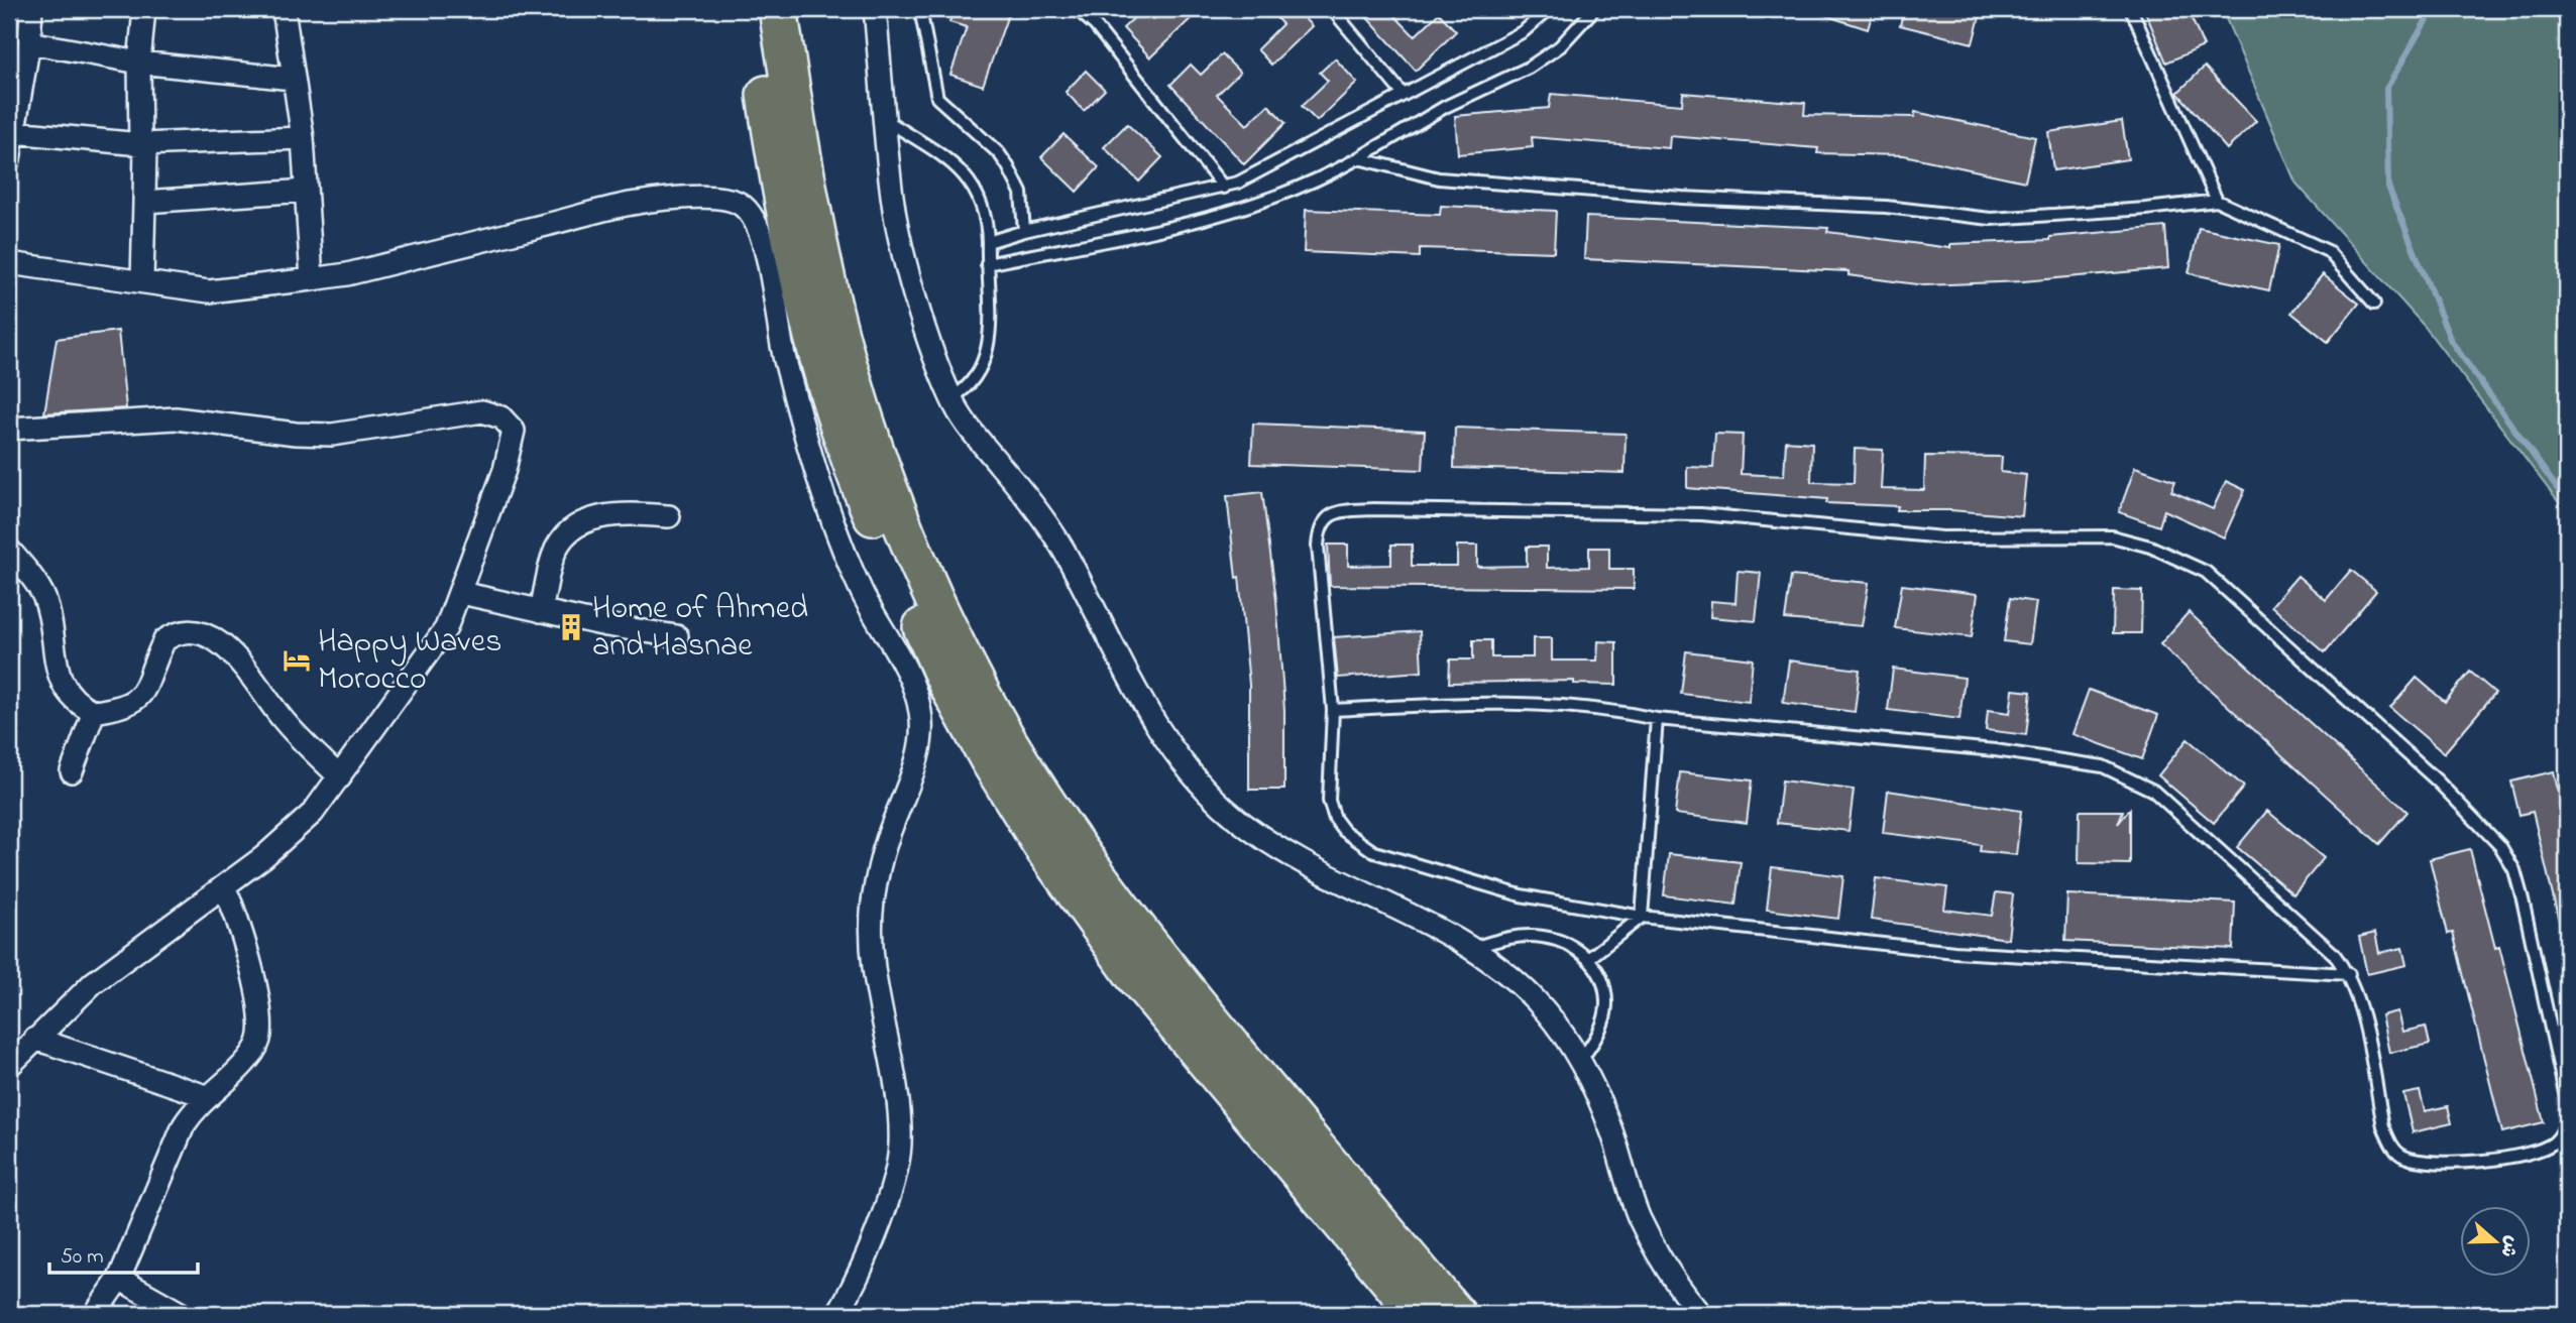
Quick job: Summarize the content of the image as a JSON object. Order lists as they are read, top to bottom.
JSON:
{
  "places": {
    "building": ["Home of Ahmed and Hasnae"],
    "hotel": ["Happy Waves Morocco"]
  },
  "scale_bar": "50 m",
  "north": "right"
}
